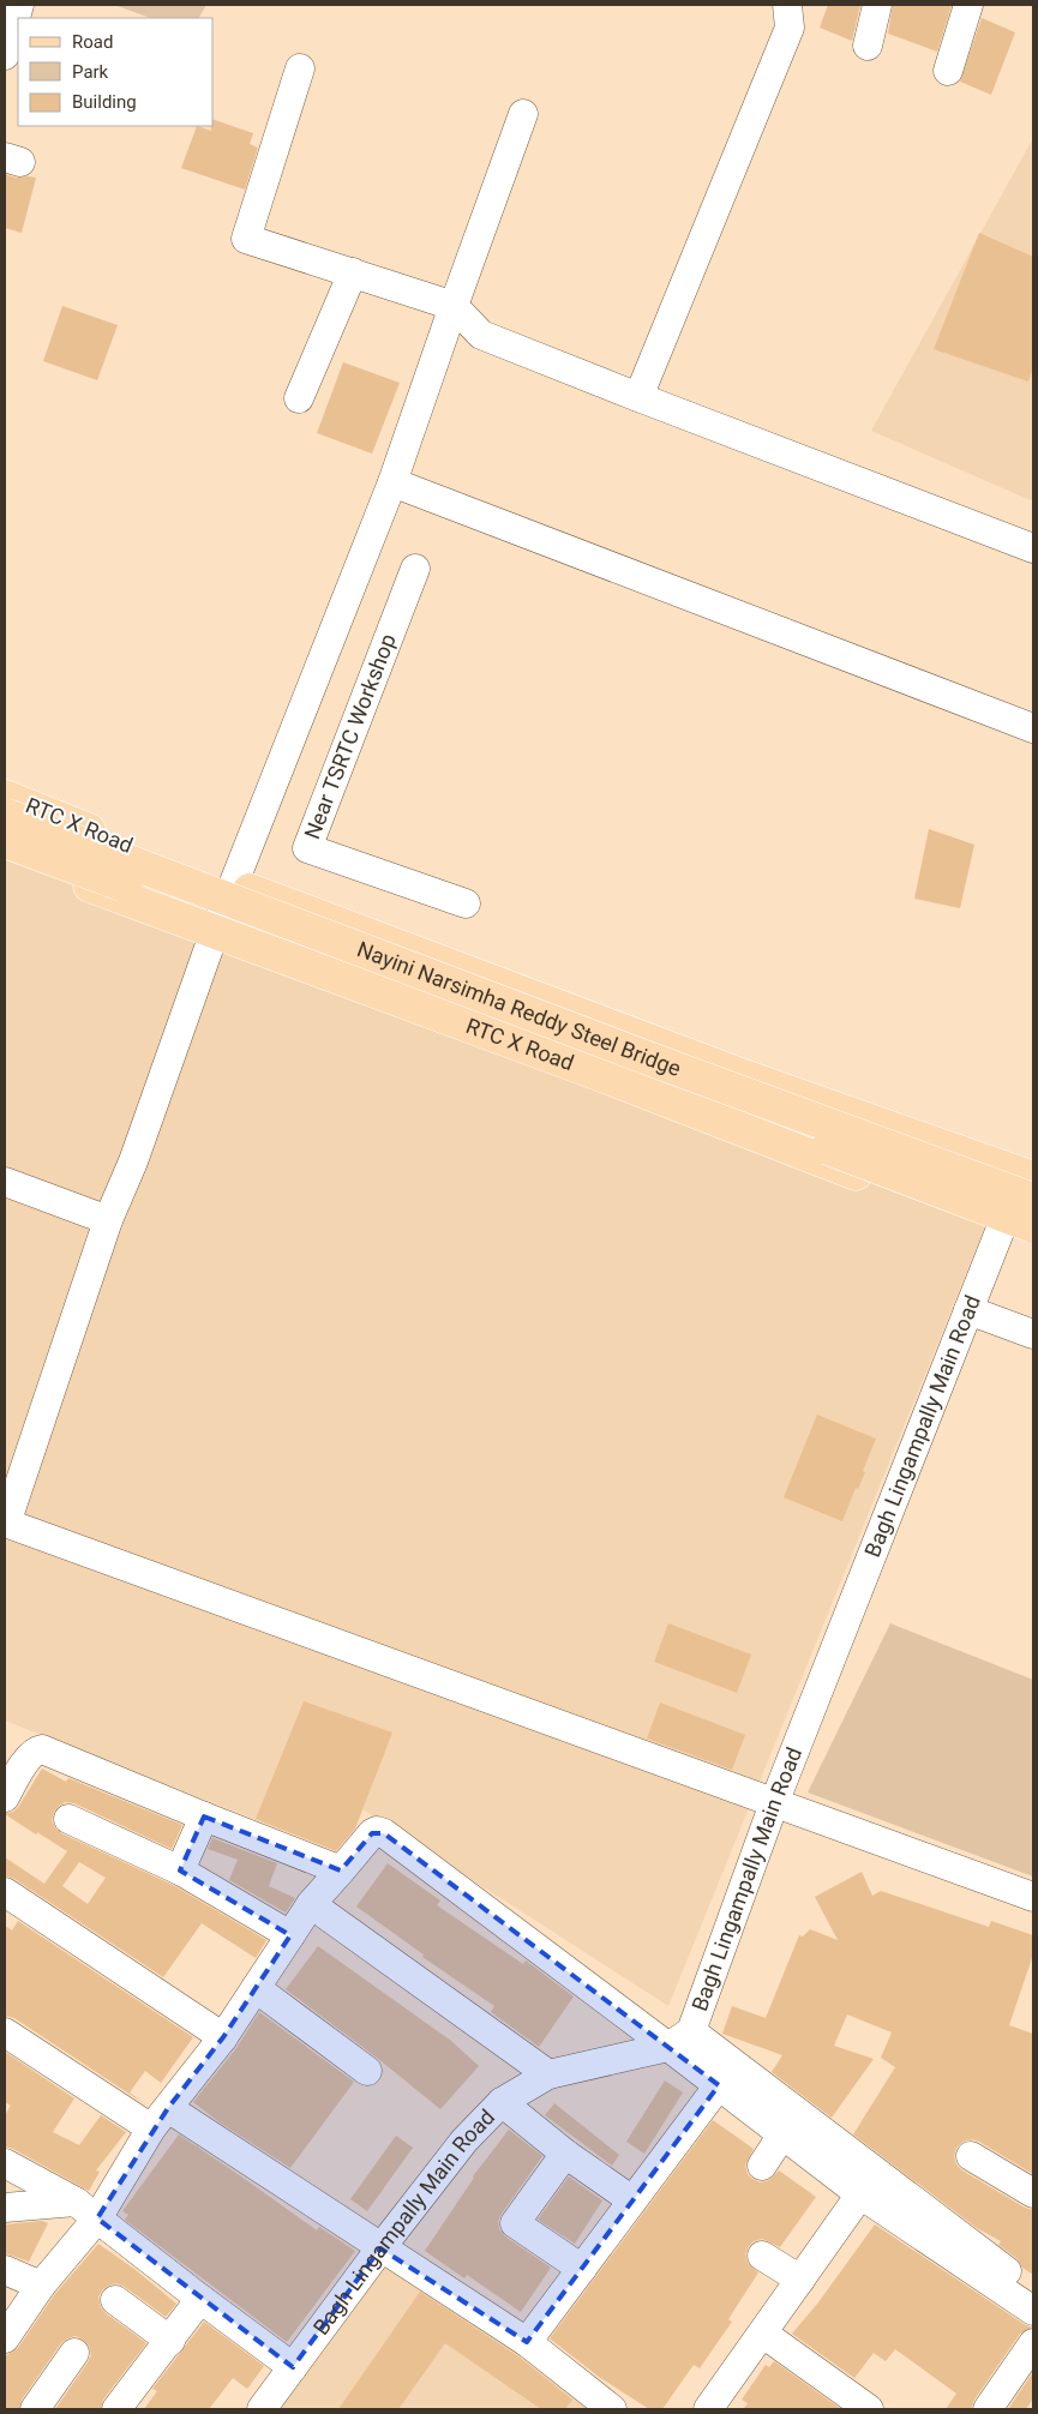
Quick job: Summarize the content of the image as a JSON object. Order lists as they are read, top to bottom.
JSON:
{
  "streets": {
    "main road": ["RTC X Road", "Nayini Narsimha Reddy Steel Bridge"],
    "street": ["Near TSRTC Workshop", "Bagh Lingampally Main Road"]
  },
  "crossings": [
    ["RTC X Road", "Nayini Narsimha Reddy Steel Bridge"],
    ["RTC X Road", "Bagh Lingampally Main Road"],
    ["Nayini Narsimha Reddy Steel Bridge", "Bagh Lingampally Main Road"]
  ],
  "legend": ["Road", "Park", "Building"]
}
